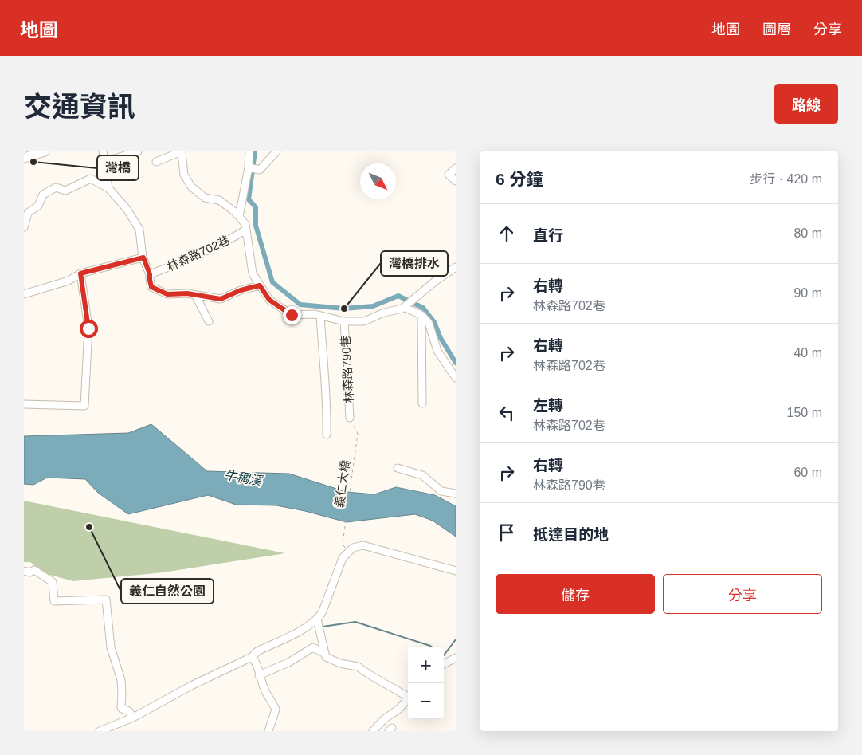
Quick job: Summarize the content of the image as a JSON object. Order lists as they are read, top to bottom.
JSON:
{
  "streets": {
    "street": ["林森路702巷", "林森路790巷"],
    "path": ["義仁大橋"]
  },
  "crossings": [
    ["林森路702巷", "林森路790巷"],
    ["林森路790巷", "義仁大橋"]
  ],
  "water": ["牛稠溪"],
  "places": ["灣橋", "灣橋排水", "義仁自然公園"],
  "north": "bottom right",
  "page": {
    "header": "地圖",
    "nav": ["地圖", "圖層", "分享"],
    "title": "交通資訊",
    "buttons": [
      "路線",
      ["儲存", "分享"]
    ],
    "heading": ["6 分鐘", "步行 · 420 m"],
    "list": [
      ["直行", "80 m"],
      ["右轉", "林森路702巷", "90 m"],
      ["右轉", "林森路702巷", "40 m"],
      ["左轉", "林森路702巷", "150 m"],
      ["右轉", "林森路790巷", "60 m"],
      "抵達目的地"
    ],
    "map_buttons": ["+", "−"]
  }
}
